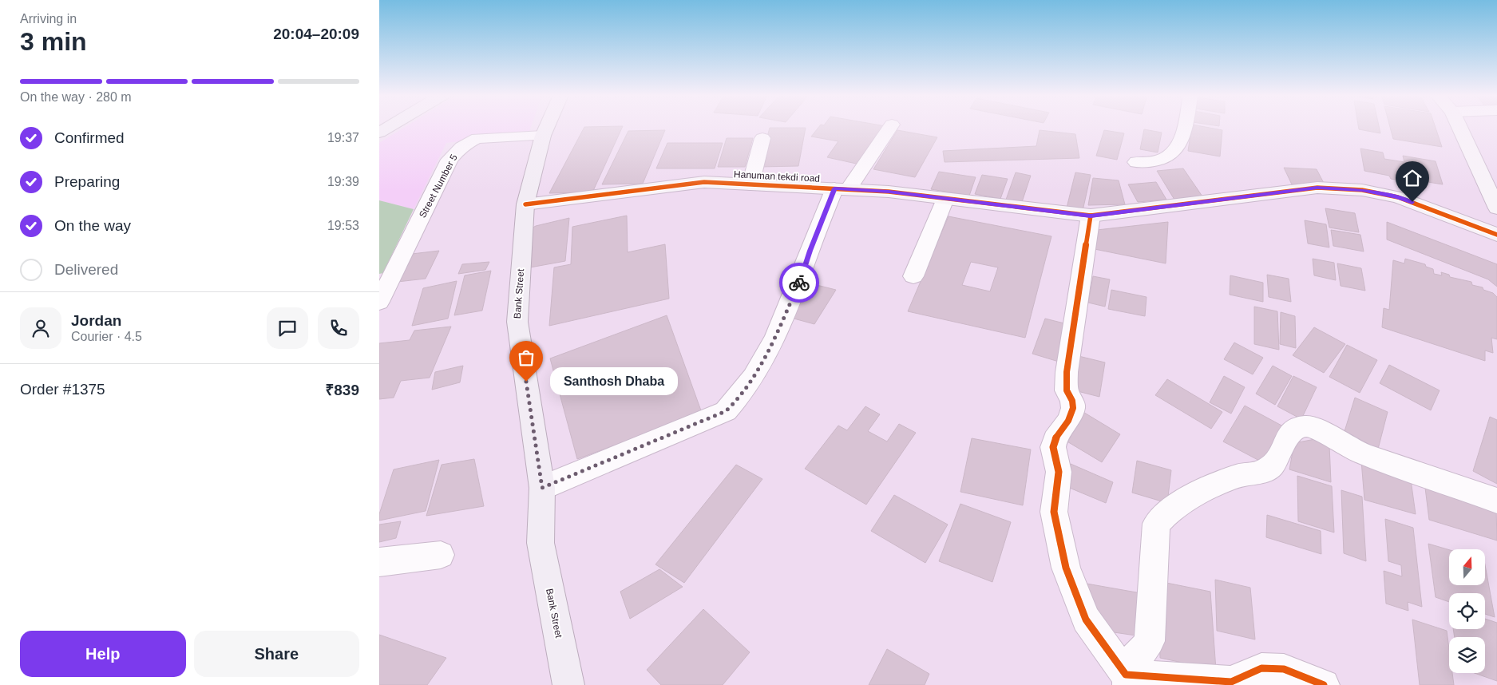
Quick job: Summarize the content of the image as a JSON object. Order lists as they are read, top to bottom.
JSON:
{
  "streets": {
    "main road": ["Bank Street"],
    "street": ["Hanuman tekdi road", "Street Number 5"]
  },
  "crossings": [
    ["Hanuman tekdi road", "Bank Street"],
    ["Street Number 5", "Bank Street"]
  ],
  "places": ["Santhosh Dhaba"],
  "north": "top",
  "page": {
    "heading": ["3 min", "Arriving in", "20:04–20:09"],
    "panel": [
      "Jordan",
      "Courier · 4.5",
      "Order #1375",
      "₹839"
    ],
    "bar": "On the way · 280 m",
    "list": [
      ["Confirmed", "19:37"],
      ["Preparing", "19:39"],
      ["On the way", "19:53"],
      "Delivered"
    ],
    "bubble": "Santhosh Dhaba",
    "buttons": ["Help", "Share"]
  }
}
